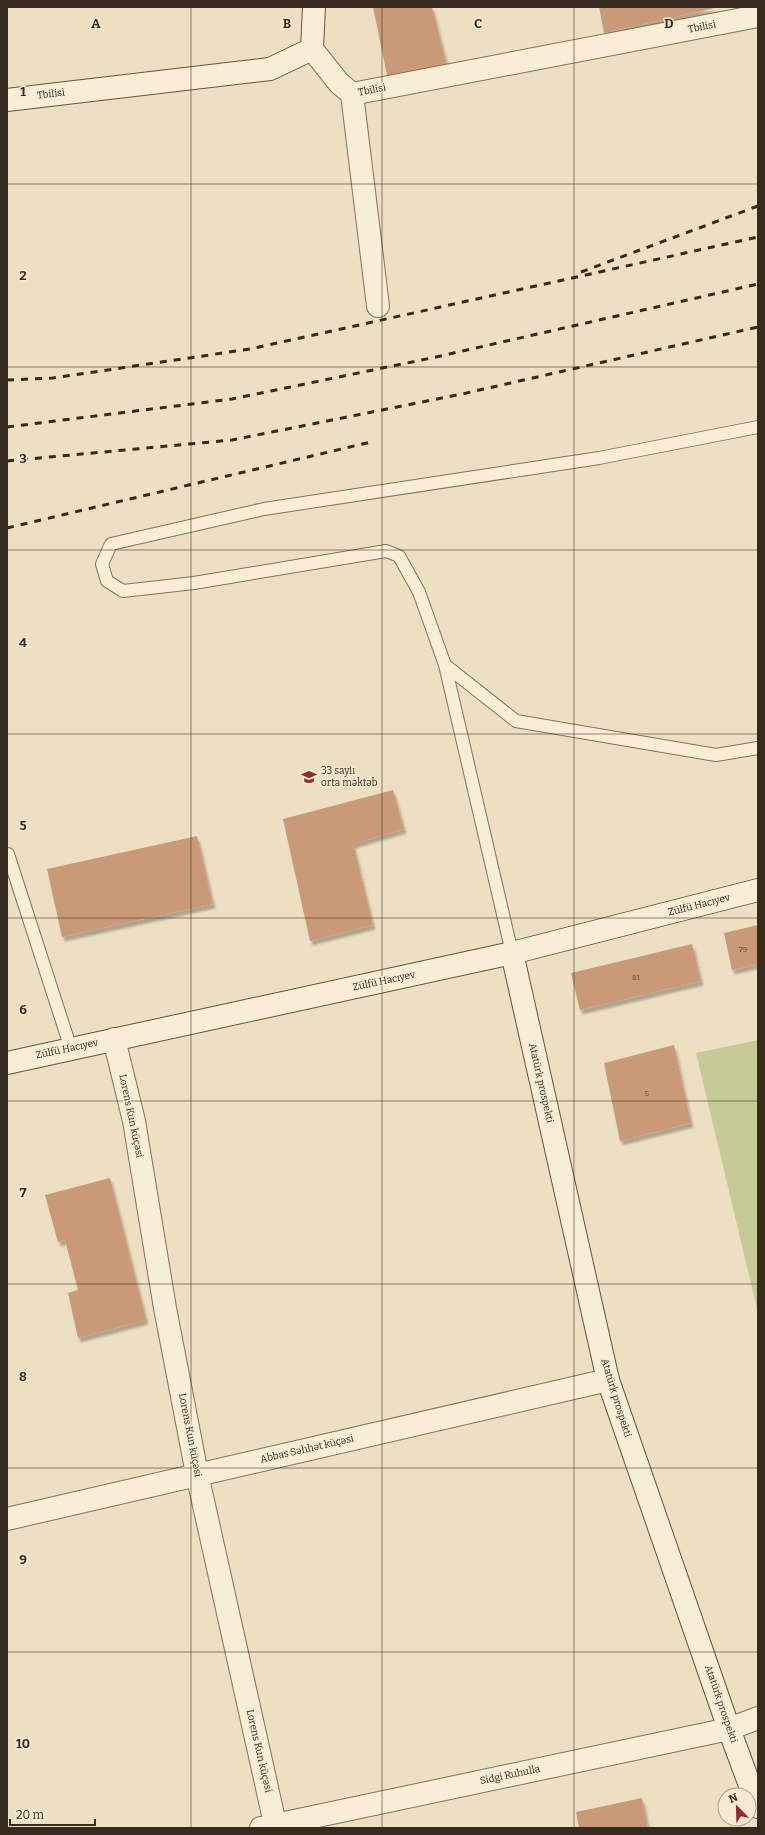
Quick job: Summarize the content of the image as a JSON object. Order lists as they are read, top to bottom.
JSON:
{
  "streets": {
    "street": [
      "Tbilisi",
      "Zülfü Hacıyev",
      "Atatürk prospekti",
      "Lorens Kun küçəsi",
      "Abbas Səhhət küçəsi",
      "Sidgi Ruhulla"
    ]
  },
  "crossings": [
    ["Zülfü Hacıyev", "Atatürk prospekti"],
    ["Zülfü Hacıyev", "Lorens Kun küçəsi"],
    ["Atatürk prospekti", "Abbas Səhhət küçəsi"],
    ["Atatürk prospekti", "Sidgi Ruhulla"],
    ["Lorens Kun küçəsi", "Abbas Səhhət küçəsi"],
    ["Lorens Kun küçəsi", "Sidgi Ruhulla"]
  ],
  "places": {
    "school or university": ["33 saylı orta məktəb"]
  },
  "house_numbers": ["79", "81", "5"],
  "scale_bar": "20 m",
  "north": "top left",
  "grid": {
    "columns": [
      "A",
      "B",
      "C",
      "D"
    ],
    "rows": [
      "1",
      "2",
      "3",
      "4",
      "5",
      "6",
      "7",
      "8",
      "9",
      "10"
    ]
  }
}
